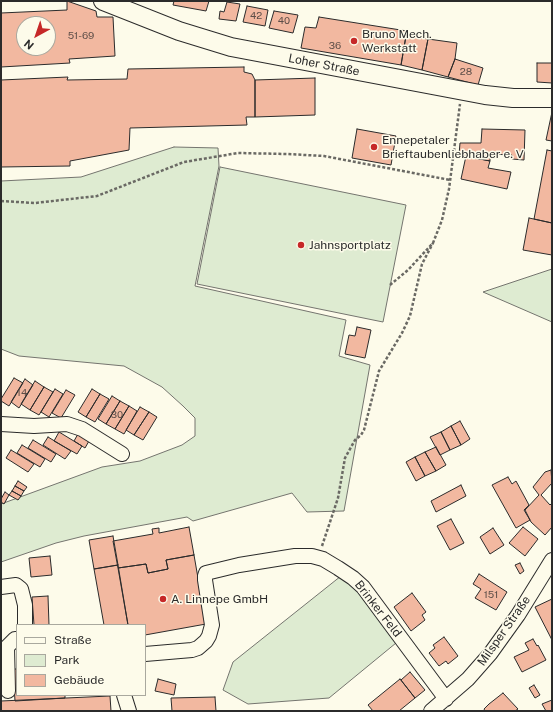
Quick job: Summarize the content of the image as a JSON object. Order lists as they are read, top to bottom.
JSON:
{
  "streets": {
    "main road": ["Loher Straße"],
    "street": ["Brinker Feld", "Milsper Straße"]
  },
  "crossings": [
    ["Brinker Feld", "Milsper Straße"]
  ],
  "places": [
    "Bruno Mech. Werkstatt",
    "Ennepetaler Brieftaubenliebhaber e. V",
    "Jahnsportplatz",
    "A. Linnepe GmbH"
  ],
  "house_numbers": [
    "42",
    "40",
    "51-69",
    "36",
    "28",
    "14",
    "30",
    "151"
  ],
  "legend": ["Straße", "Park", "Gebäude"],
  "north": "bottom left"
}
